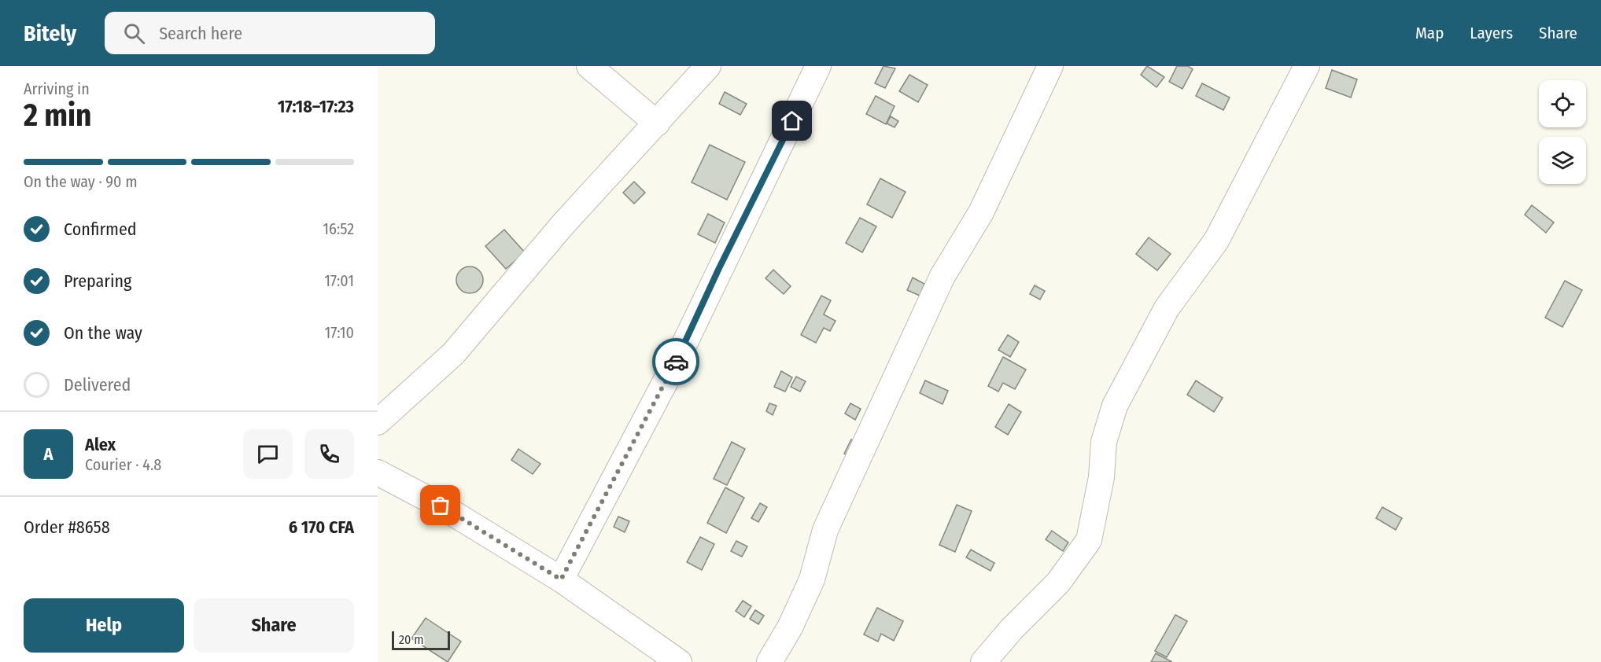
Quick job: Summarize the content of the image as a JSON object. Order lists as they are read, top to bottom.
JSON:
{
  "scale_bar": "20 m",
  "page": {
    "header": "Bitely",
    "search": "Search here",
    "nav": ["Map", "Layers", "Share"],
    "heading": ["2 min", "Arriving in", "17:18–17:23"],
    "panel": [
      "Alex",
      "Courier · 4.8",
      "Order #8658",
      "6 170 CFA"
    ],
    "bar": "On the way · 90 m",
    "list": [
      ["Confirmed", "16:52"],
      ["Preparing", "17:01"],
      ["On the way", "17:10"],
      "Delivered"
    ],
    "round": "A",
    "buttons": ["Help", "Share"],
    "scale": "20 m"
  }
}
